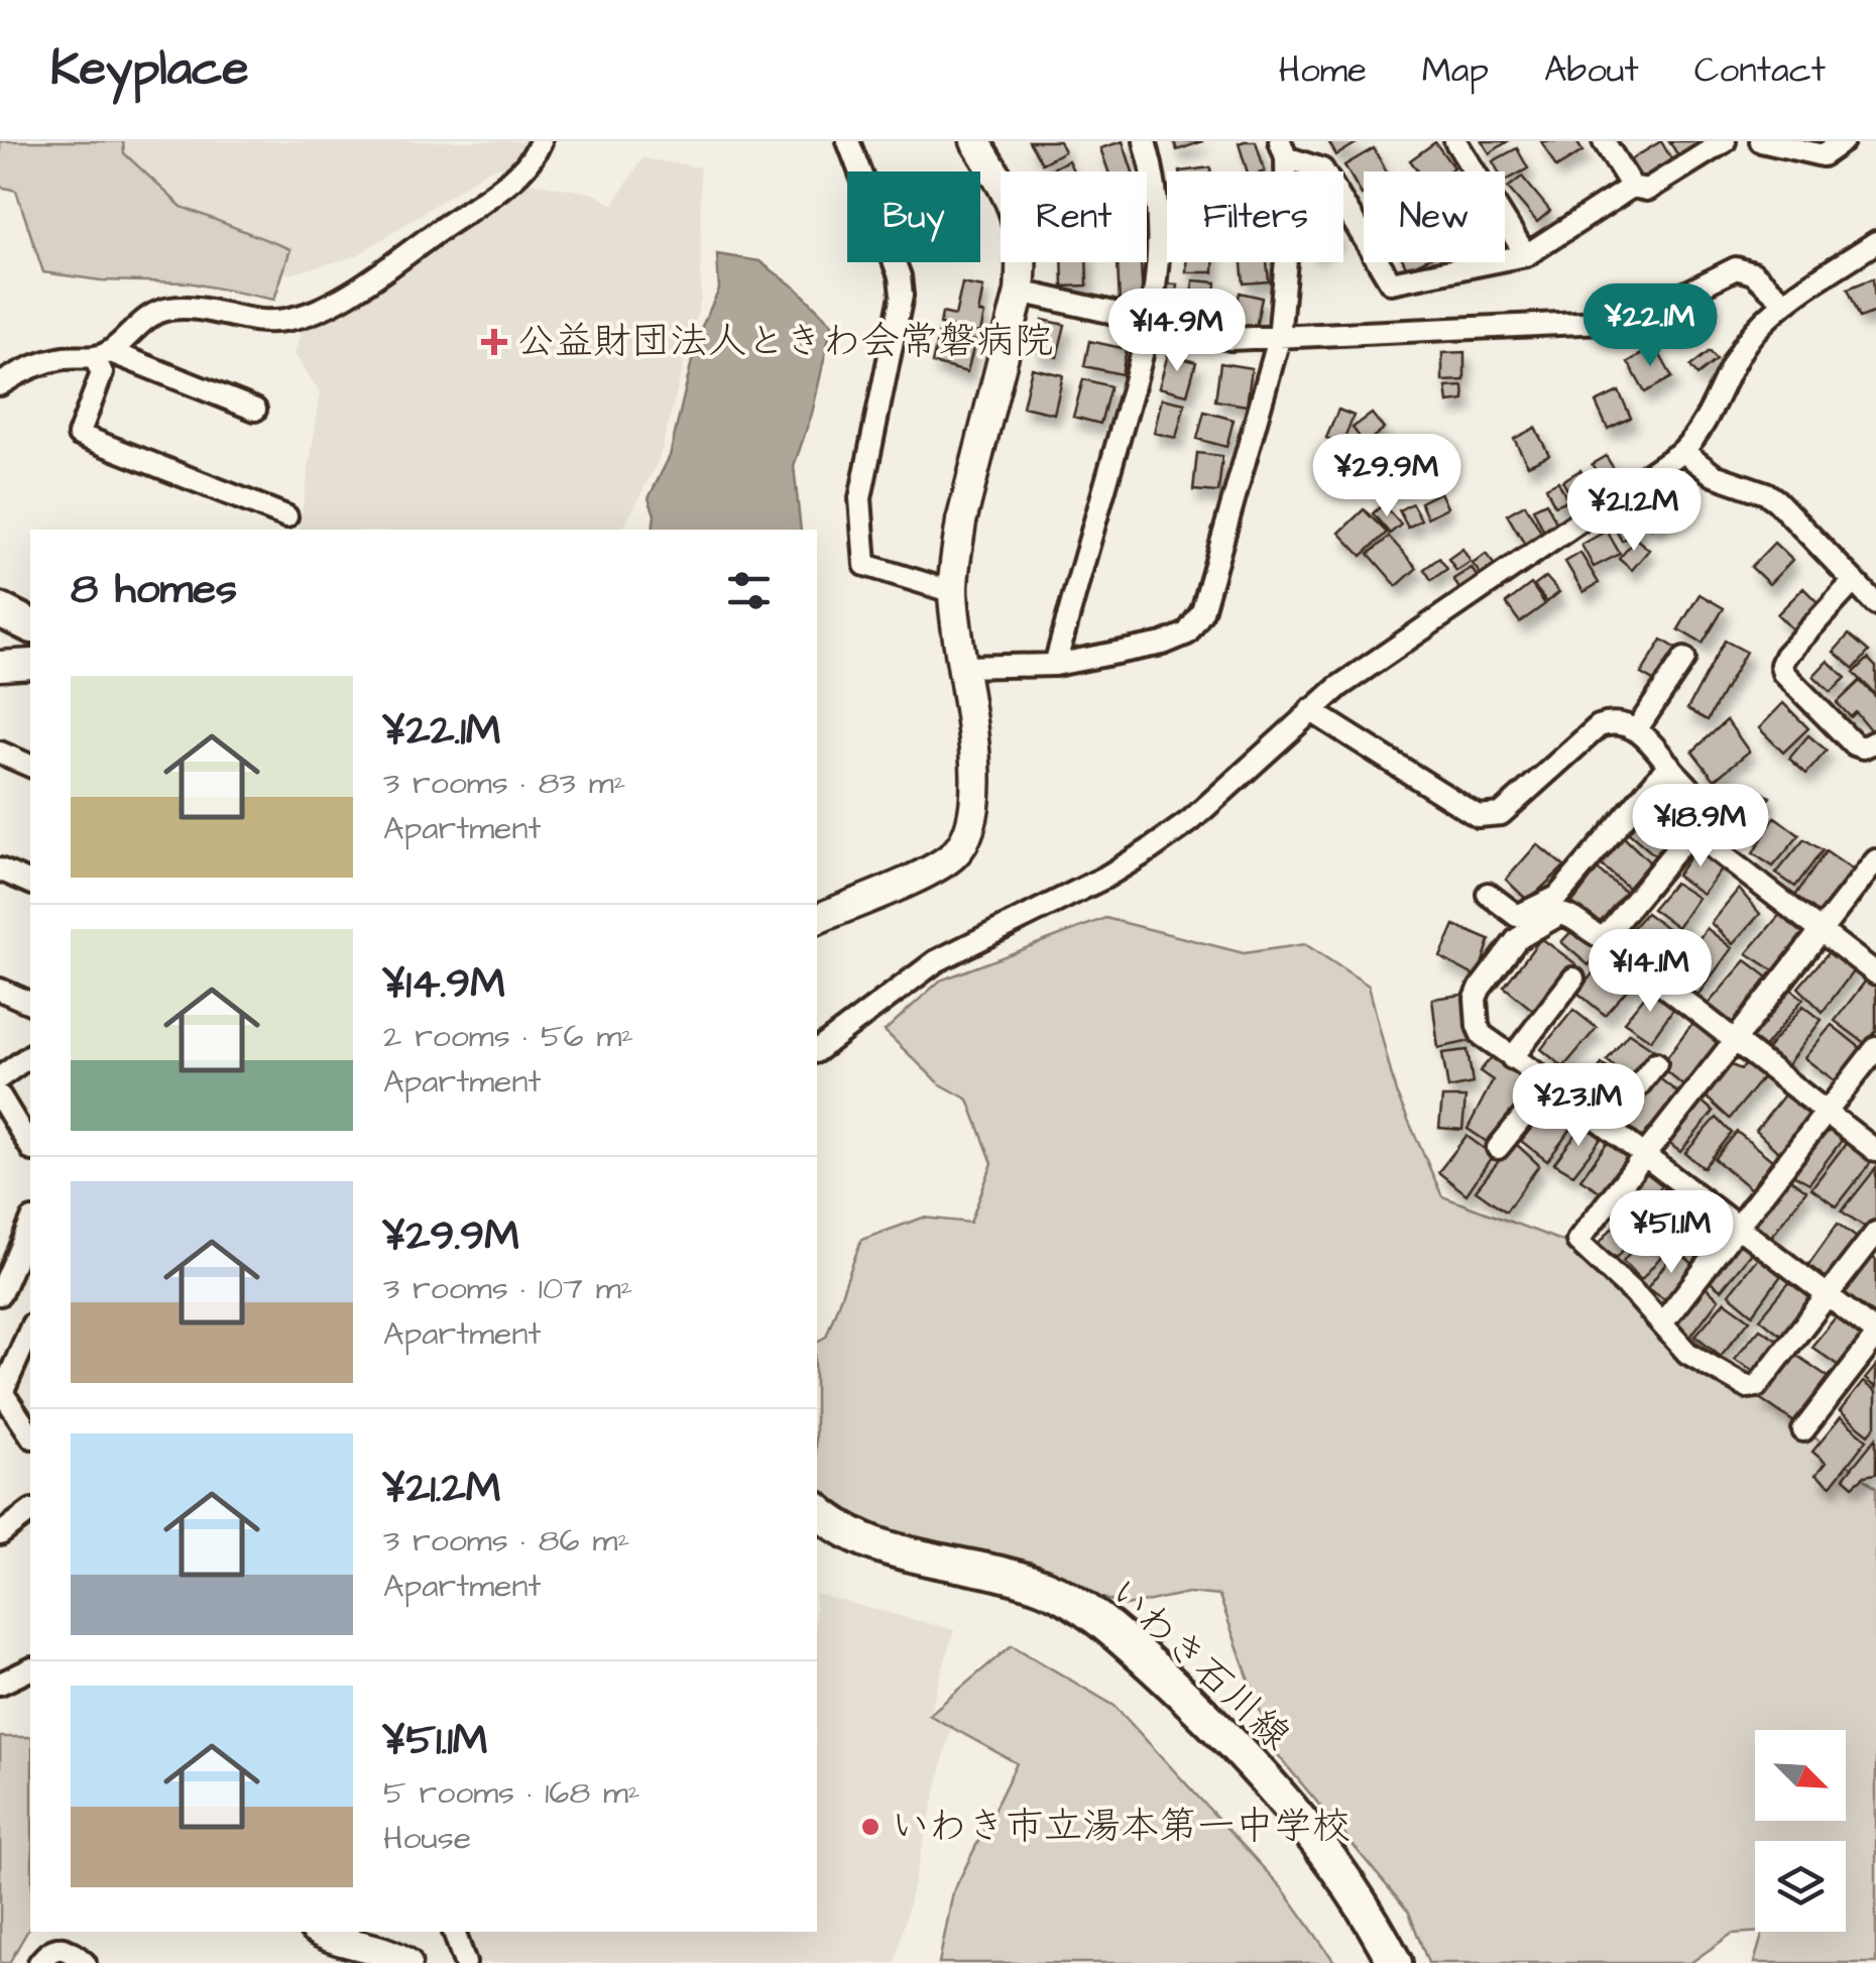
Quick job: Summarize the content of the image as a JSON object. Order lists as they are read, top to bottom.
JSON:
{
  "streets": {
    "main road": ["いわき石川線"]
  },
  "places": {
    "health": ["公益財団法人ときわ会常磐病院"],
    "other": ["いわき市立湯本第一中学校"]
  },
  "north": "bottom right",
  "page": {
    "header": "Keyplace",
    "nav": [
      "Home",
      "Map",
      "About",
      "Contact"
    ],
    "chip": [
      "Buy",
      "Rent",
      "Filters",
      "New"
    ],
    "price": [
      "¥22.1M",
      "¥14.9M",
      "¥29.9M",
      "¥21.2M",
      "¥18.9M",
      "¥14.1M",
      "¥23.1M",
      "¥51.1M"
    ],
    "heading": "8 homes",
    "list": [
      {
        "name": "¥22.1M",
        "note": "3 rooms · 83 m² · Apartment"
      },
      {
        "name": "¥14.9M",
        "note": "2 rooms · 56 m² · Apartment"
      },
      {
        "name": "¥29.9M",
        "note": "3 rooms · 107 m² · Apartment"
      },
      {
        "name": "¥21.2M",
        "note": "3 rooms · 86 m² · Apartment"
      },
      {
        "name": "¥51.1M",
        "note": "5 rooms · 168 m² · House"
      }
    ]
  }
}
